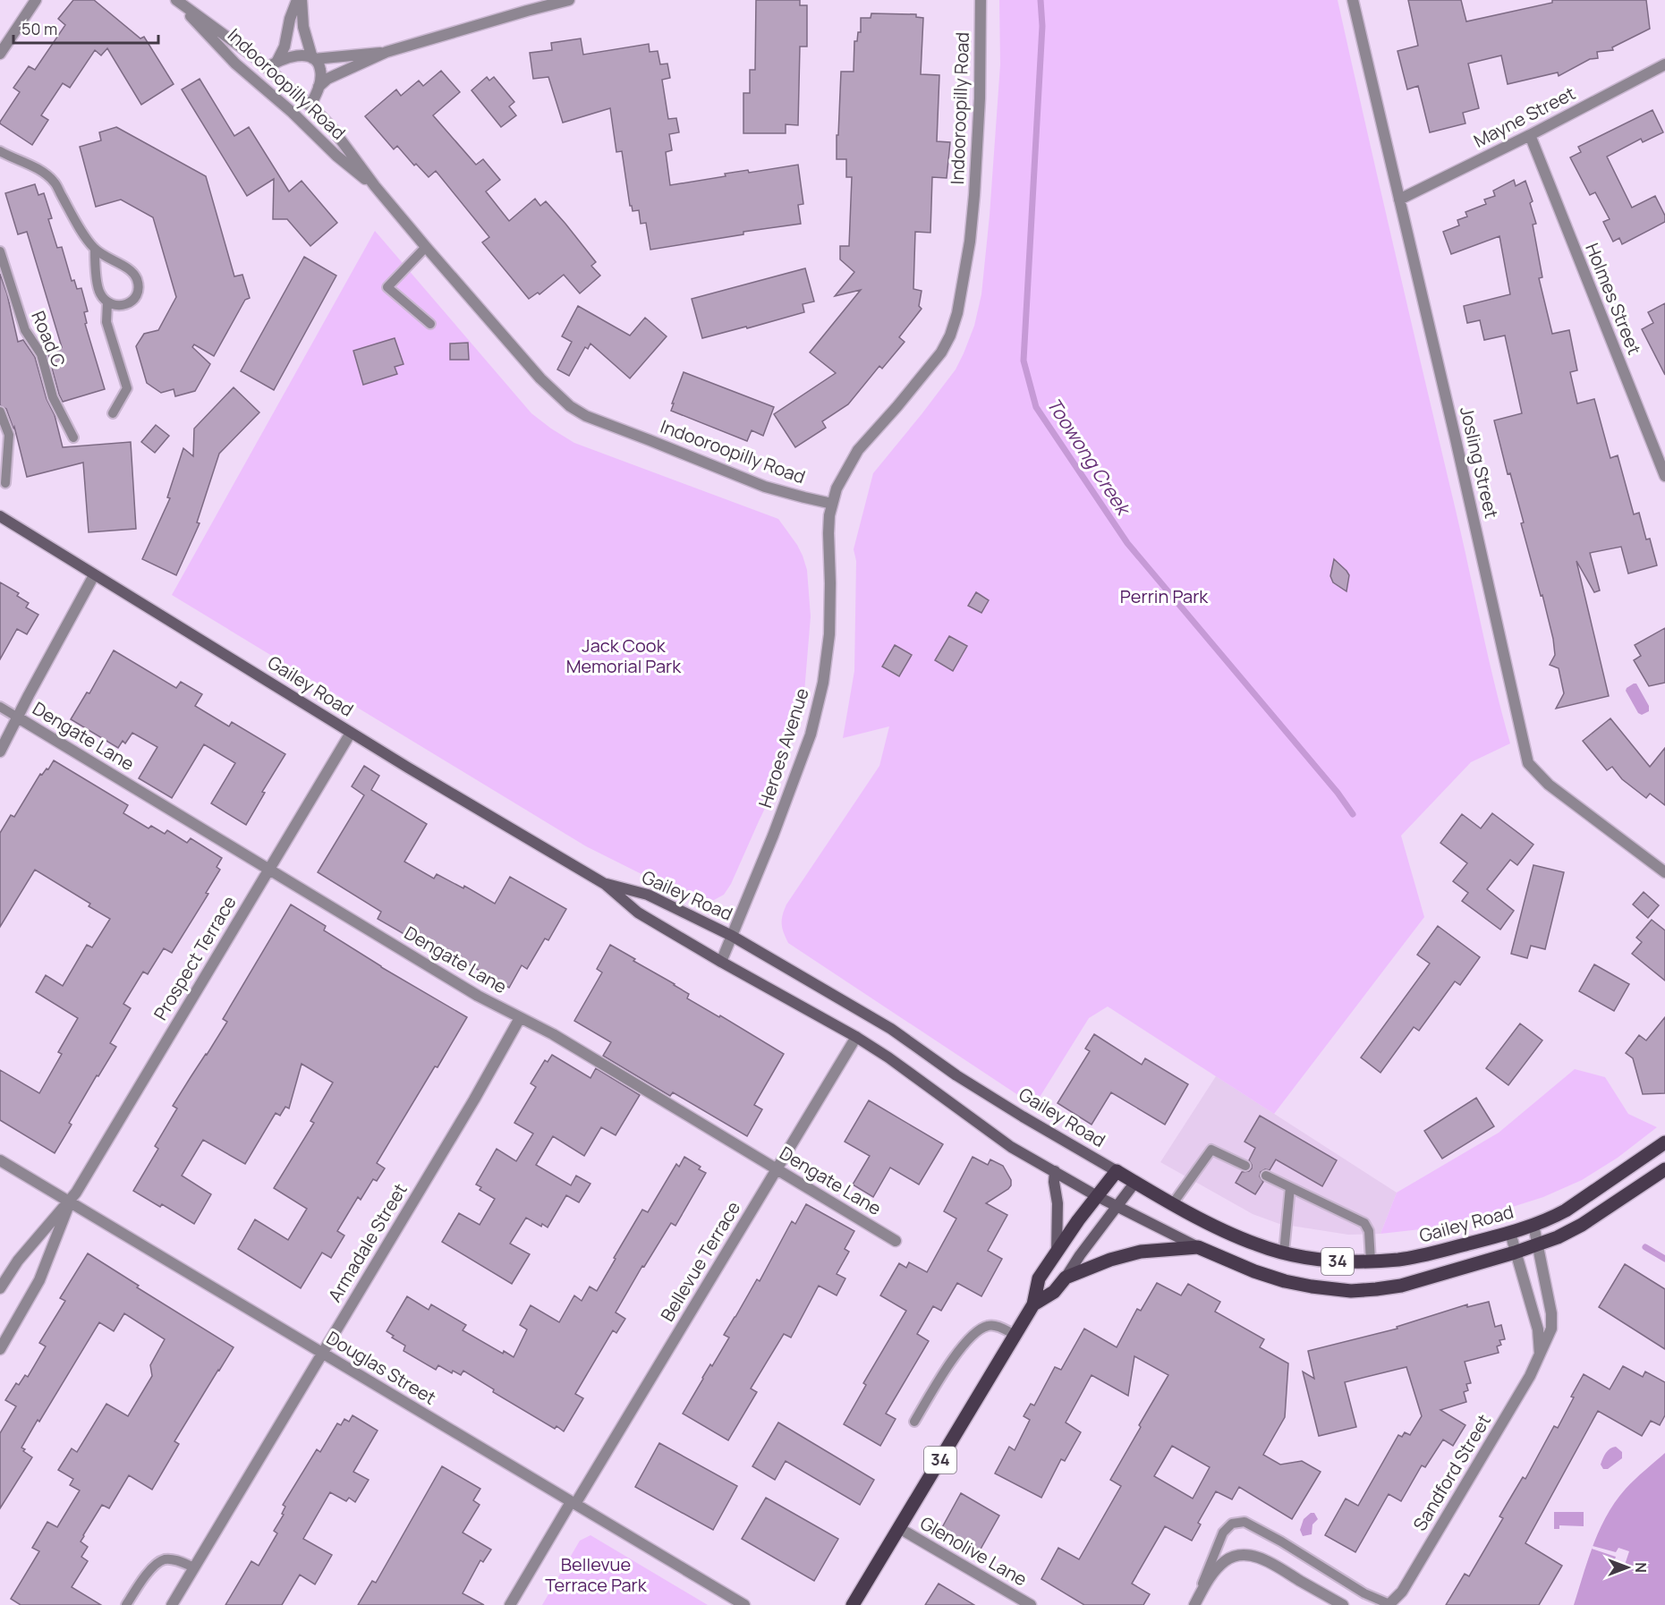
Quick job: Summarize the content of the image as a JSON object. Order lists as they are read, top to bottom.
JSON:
{
  "streets": {
    "main road": ["Gailey Road", "34"],
    "street": [
      "Indooroopilly Road",
      "Mayne Street",
      "Holmes Street",
      "Josling Street",
      "Dengate Lane",
      "Heroes Avenue",
      "Prospect Terrace",
      "Armadale Street",
      "Bellevue Terrace",
      "Douglas Street",
      "Sandford Street",
      "Glenolive Lane"
    ],
    "lane": ["Road C"]
  },
  "crossings": [
    ["Indooroopilly Road", "Heroes Avenue"],
    ["Mayne Street", "Holmes Street"],
    ["Mayne Street", "Josling Street"],
    ["Gailey Road", "Heroes Avenue"],
    ["Gailey Road", "Prospect Terrace"],
    ["Gailey Road", "Bellevue Terrace"],
    ["Gailey Road", "34"],
    ["Gailey Road", "Sandford Street"],
    ["Dengate Lane", "Prospect Terrace"],
    ["Dengate Lane", "Armadale Street"],
    ["Dengate Lane", "Bellevue Terrace"],
    ["Prospect Terrace", "Douglas Street"],
    ["Armadale Street", "Douglas Street"],
    ["Bellevue Terrace", "Douglas Street"],
    ["34", "Sandford Street"],
    ["34", "Glenolive Lane"]
  ],
  "water": ["Toowong Creek"],
  "parks": ["Perrin Park", "Jack Cook Memorial Park", "Bellevue Terrace Park"],
  "scale_bar": "50 m",
  "north": "right"
}
